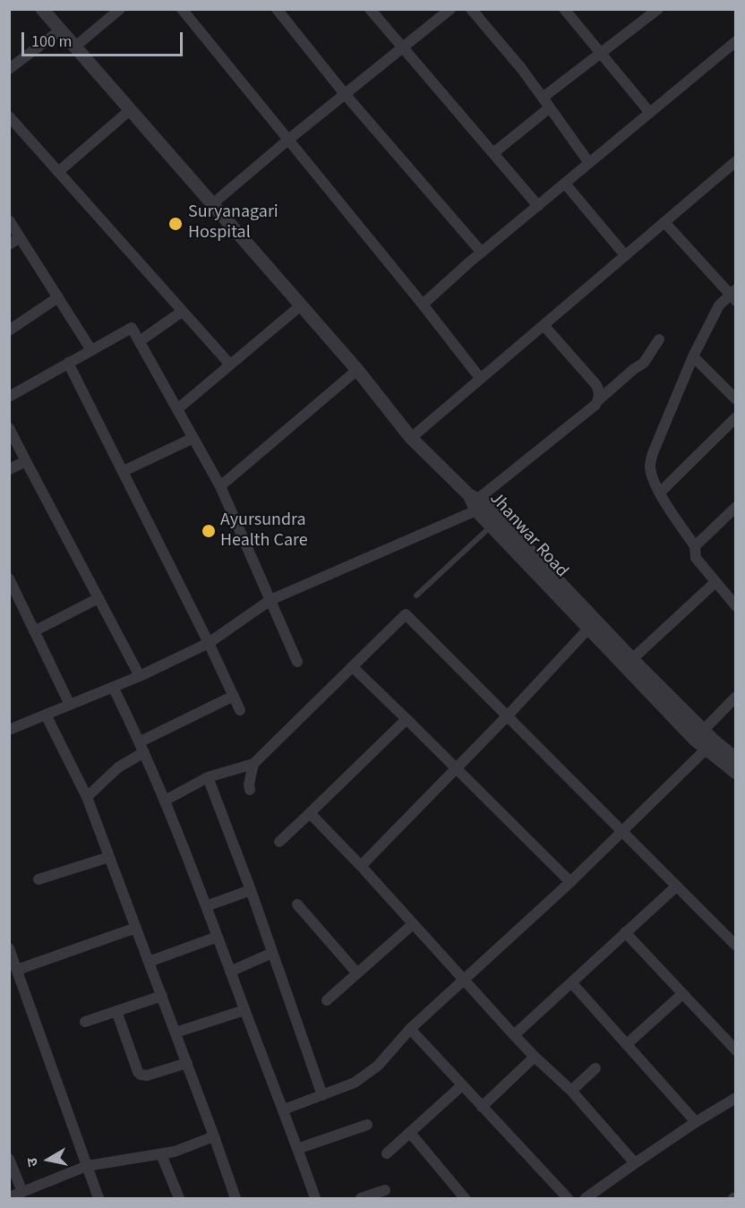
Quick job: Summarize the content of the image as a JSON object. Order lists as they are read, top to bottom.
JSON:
{
  "streets": {
    "street": ["Jhanwar Road"]
  },
  "places": ["Suryanagari Hospital", "Ayursundra Health Care"],
  "scale_bar": "100 m",
  "north": "left"
}
